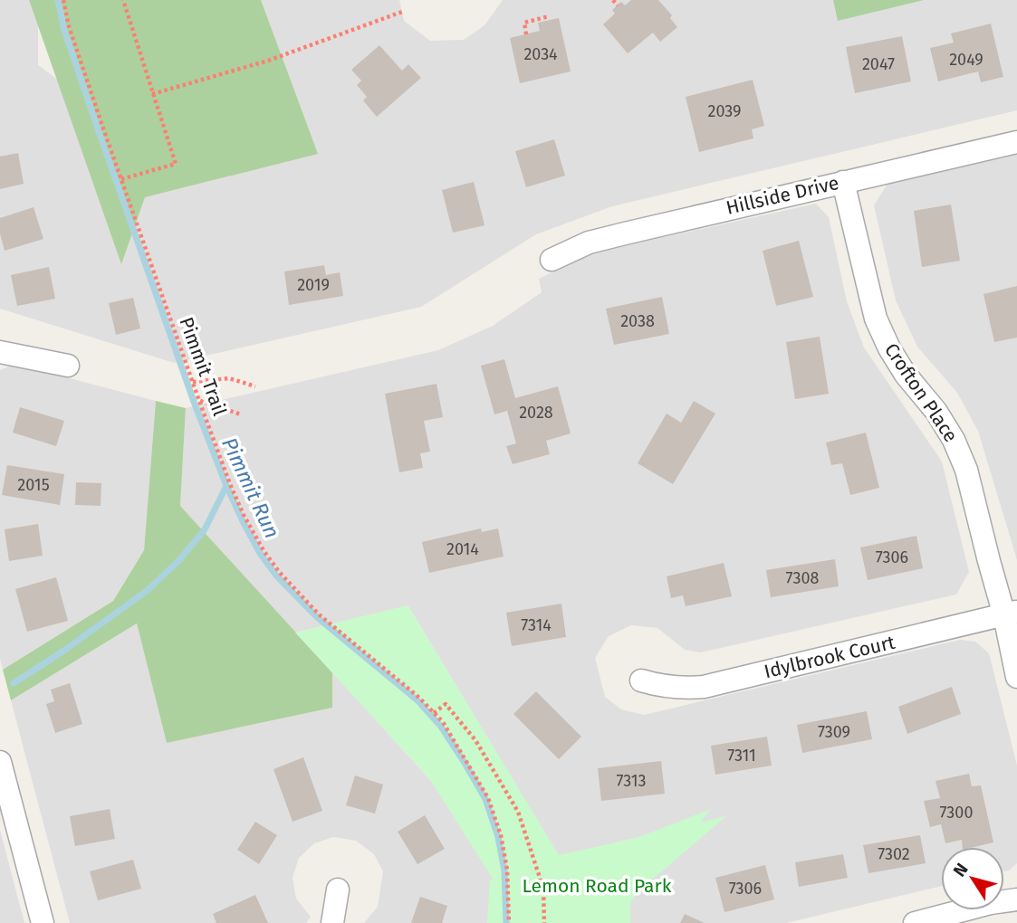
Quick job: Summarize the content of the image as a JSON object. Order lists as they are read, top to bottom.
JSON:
{
  "streets": {
    "street": ["Hillside Drive", "Crofton Place", "Idylbrook Court"],
    "path": ["Pimmit Trail"]
  },
  "crossings": [
    ["Hillside Drive", "Crofton Place"],
    ["Crofton Place", "Idylbrook Court"]
  ],
  "water": ["Pimmit Run"],
  "parks": ["Lemon Road Park"],
  "house_numbers": [
    "2034",
    "2049",
    "2047",
    "2039",
    "2019",
    "2038",
    "2028",
    "2015",
    "2014",
    "7306",
    "7308",
    "7314",
    "7309",
    "7311",
    "7313",
    "7300",
    "7302",
    "7306"
  ],
  "north": "top left"
}
